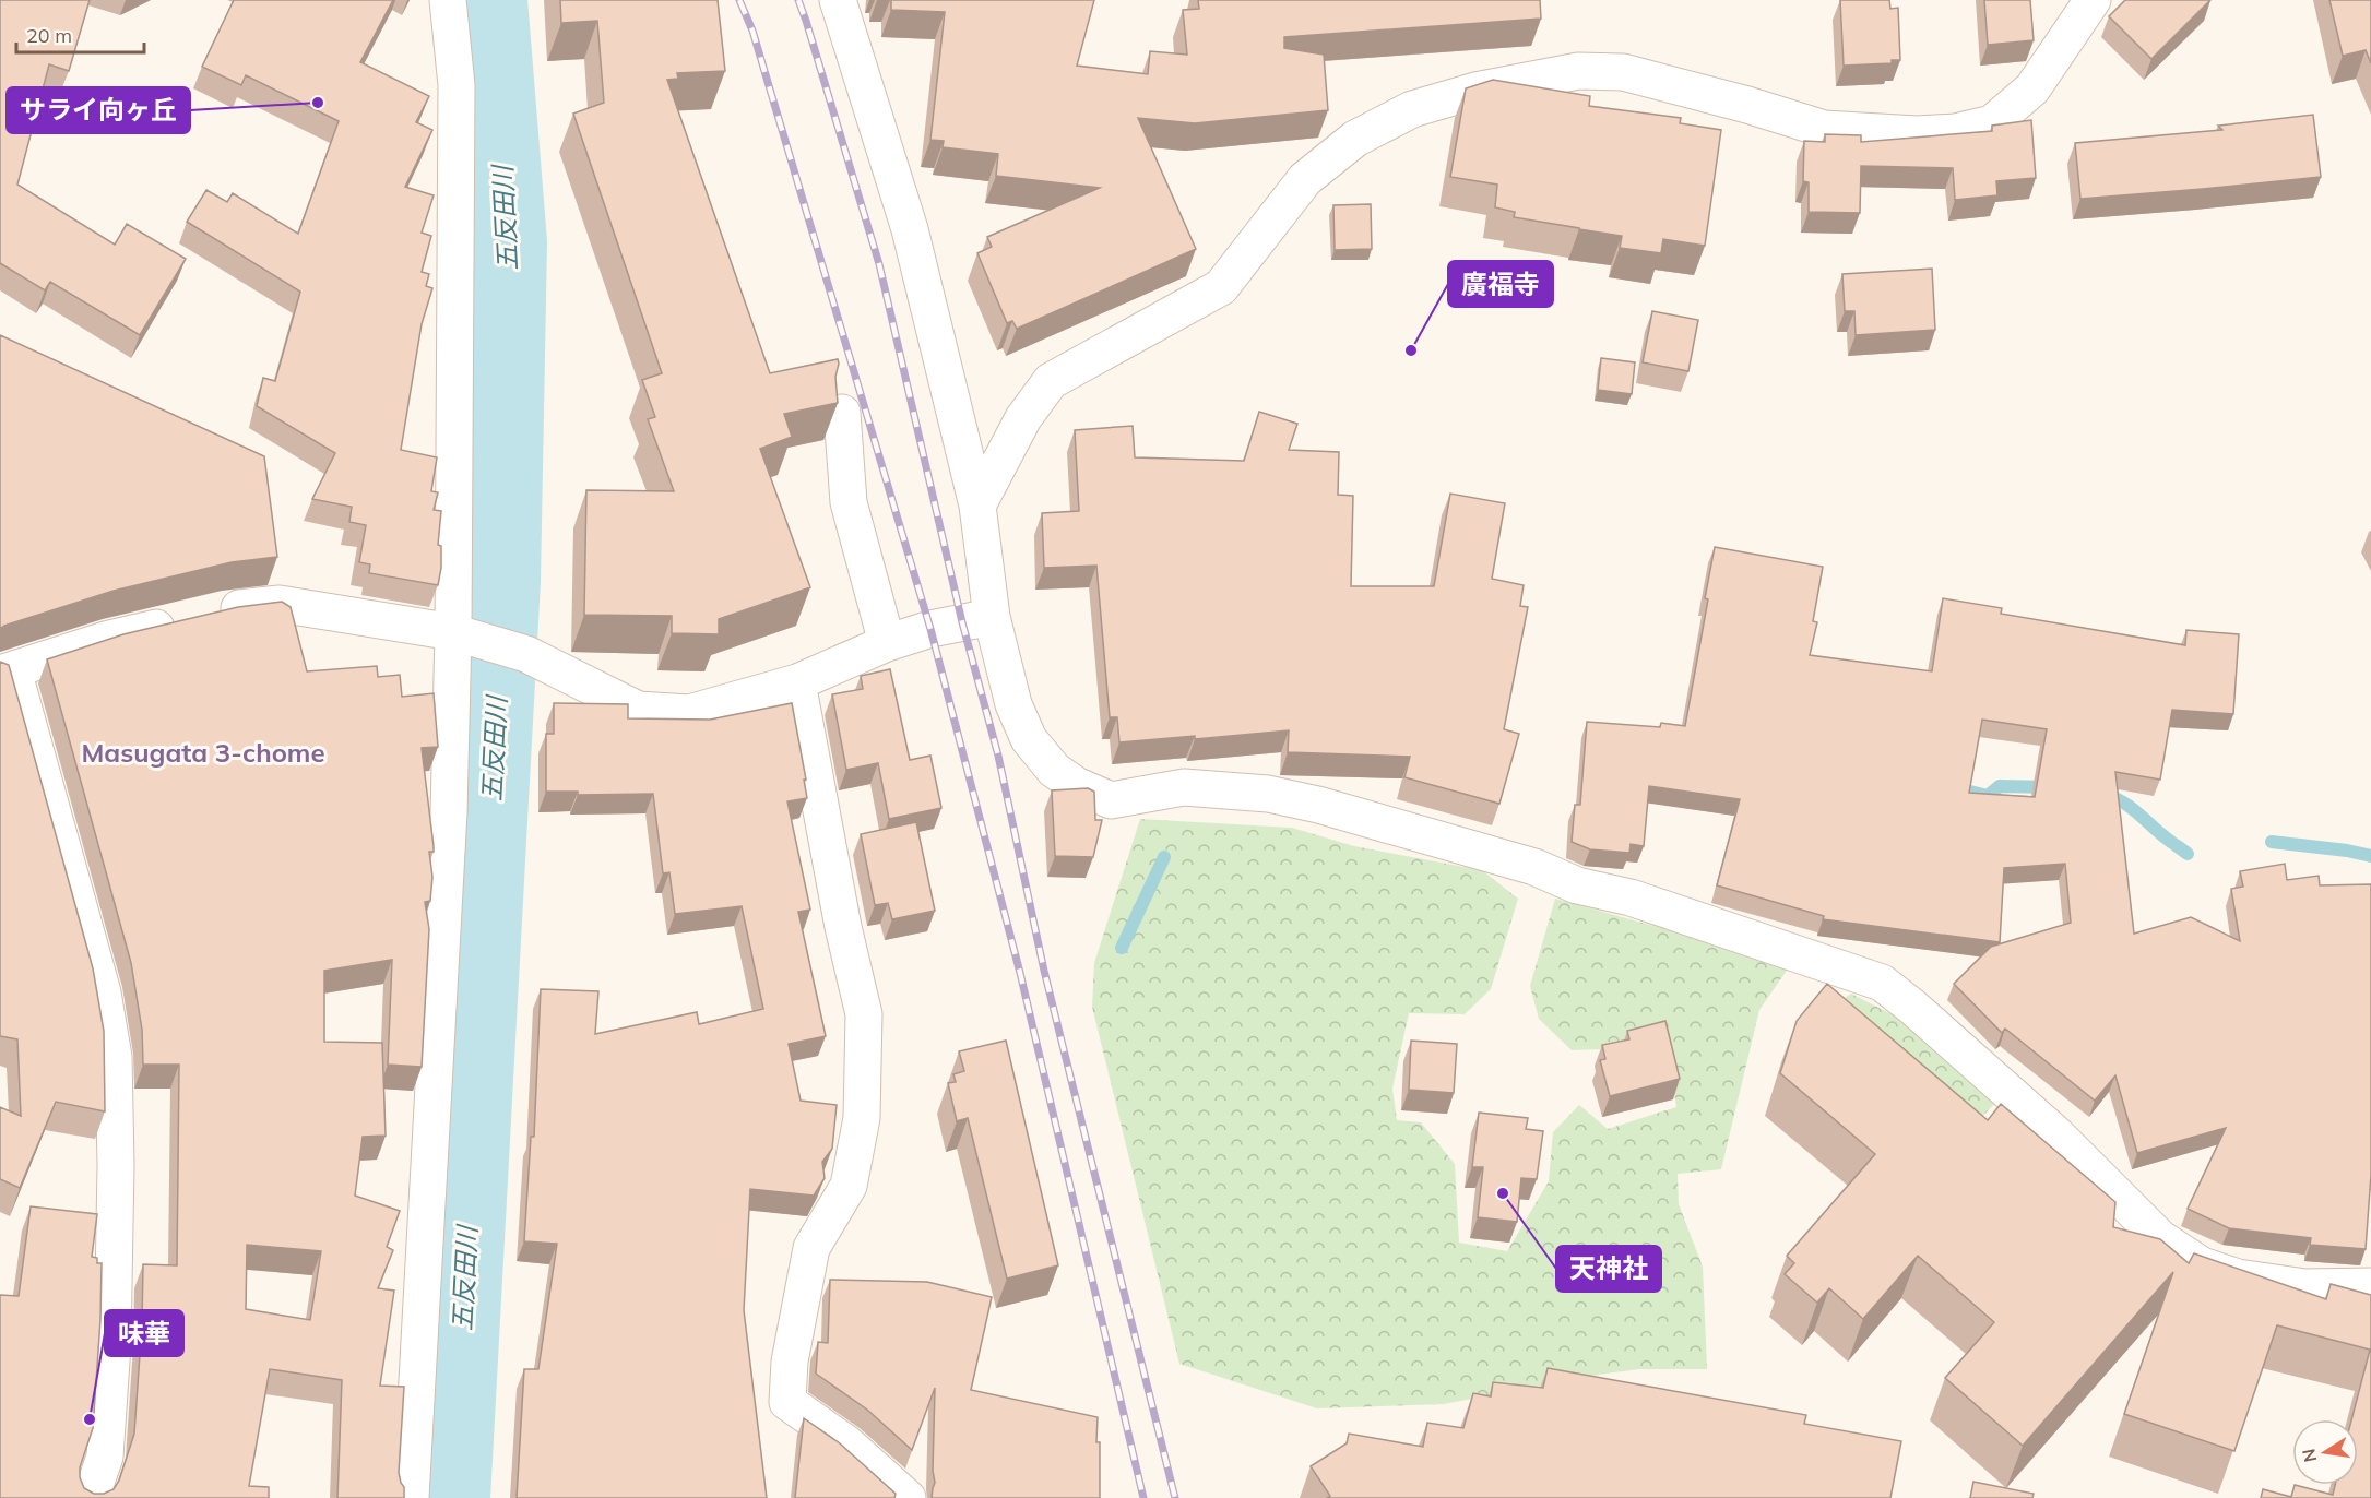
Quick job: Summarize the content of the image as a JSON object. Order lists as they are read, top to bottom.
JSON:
{
  "districts": ["Masugata 3-chome"],
  "water": ["五反田川"],
  "places": [
    "サライ向ヶ丘",
    "廣福寺",
    "天神社",
    "味華"
  ],
  "scale_bar": "20 m",
  "north": "left"
}
